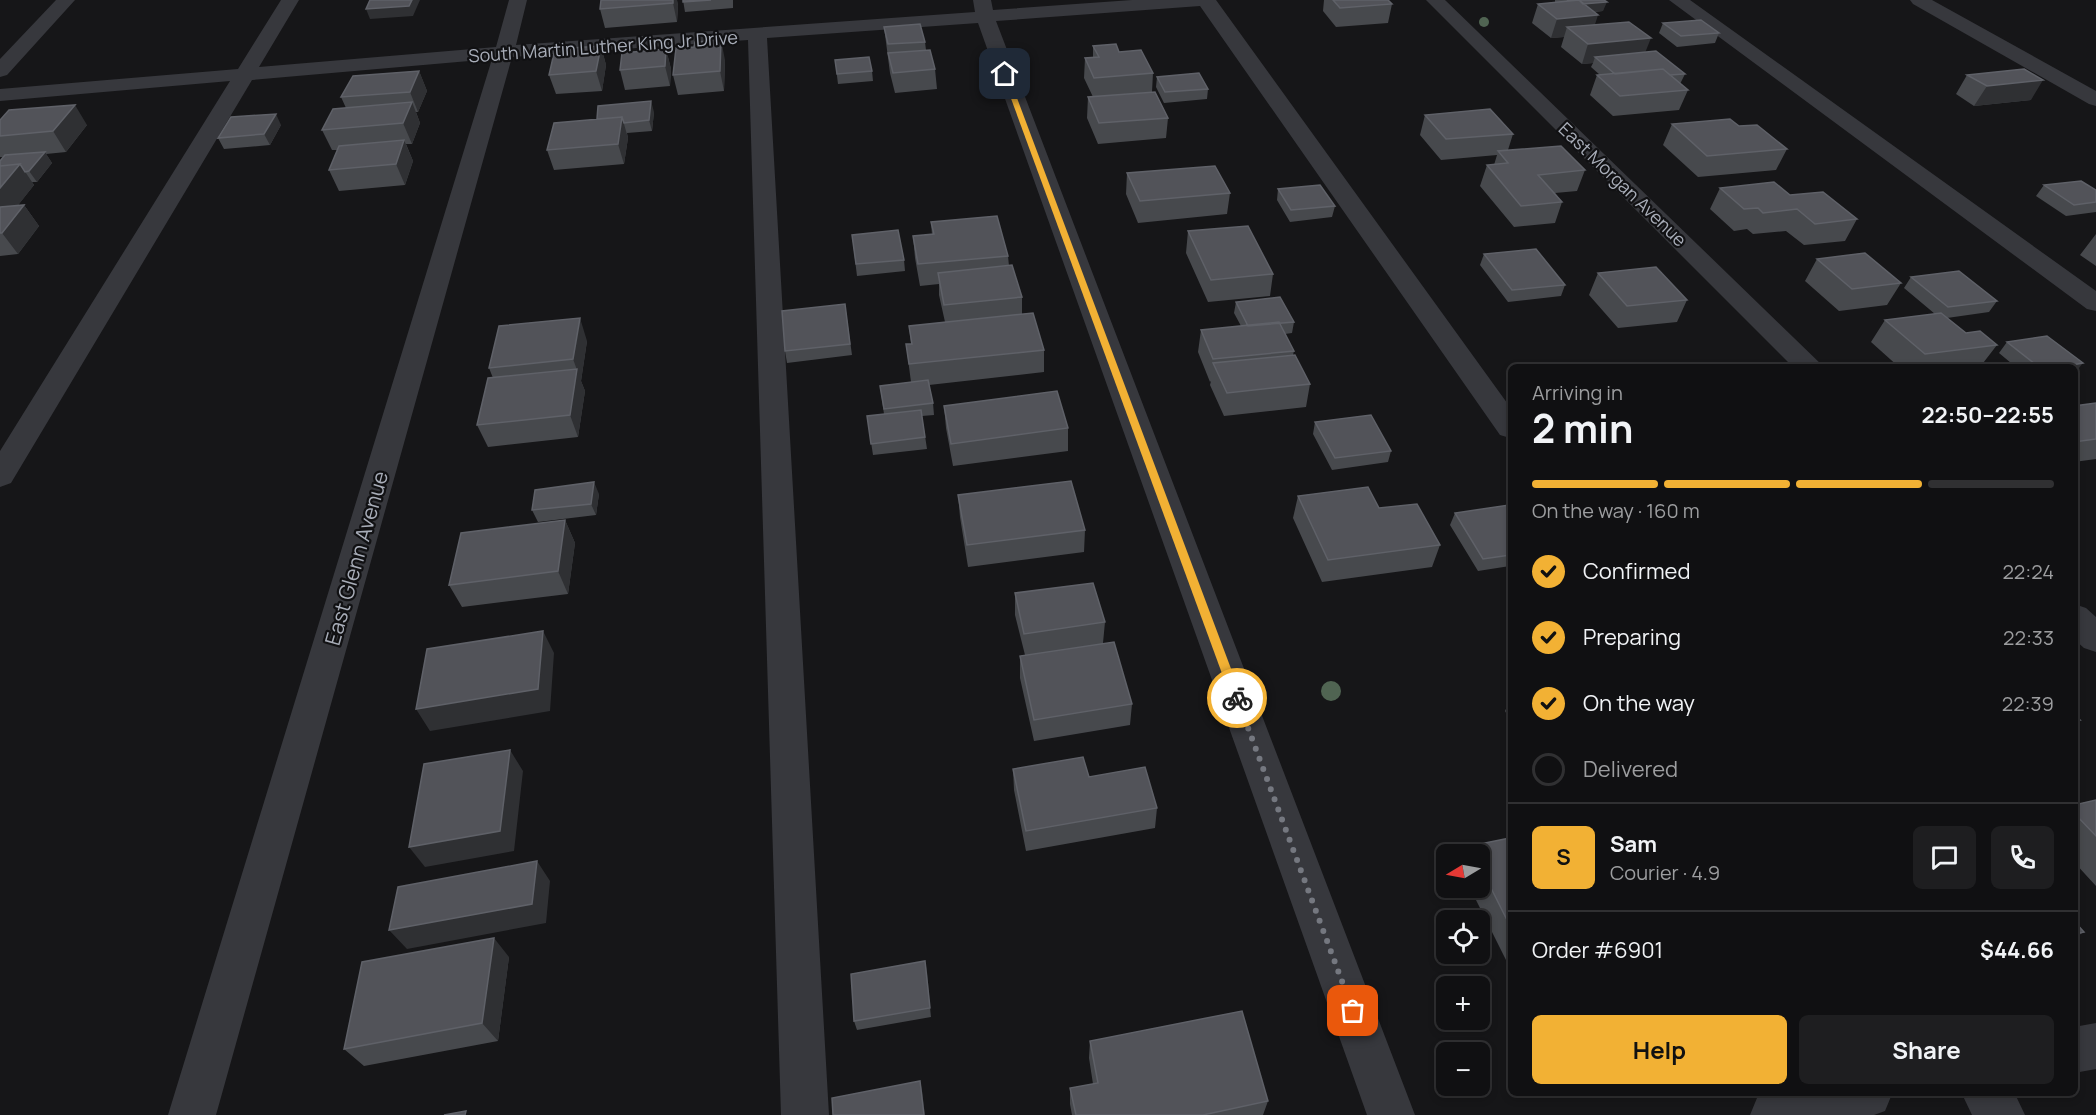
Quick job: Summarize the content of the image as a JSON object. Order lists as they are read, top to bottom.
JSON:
{
  "streets": {
    "street": ["South Martin Luther King Jr Drive", "East Morgan Avenue", "East Glenn Avenue"]
  },
  "crossings": [
    ["South Martin Luther King Jr Drive", "East Glenn Avenue"]
  ],
  "north": "left",
  "page": {
    "heading": ["2 min", "Arriving in", "22:50–22:55"],
    "panel": [
      "Sam",
      "Courier · 4.9",
      "Order #6901",
      "$44.66"
    ],
    "bar": "On the way · 160 m",
    "list": [
      ["Confirmed", "22:24"],
      ["Preparing", "22:33"],
      ["On the way", "22:39"],
      "Delivered"
    ],
    "round": "S",
    "map_buttons": ["+", "−"],
    "buttons": ["Help", "Share"]
  }
}
